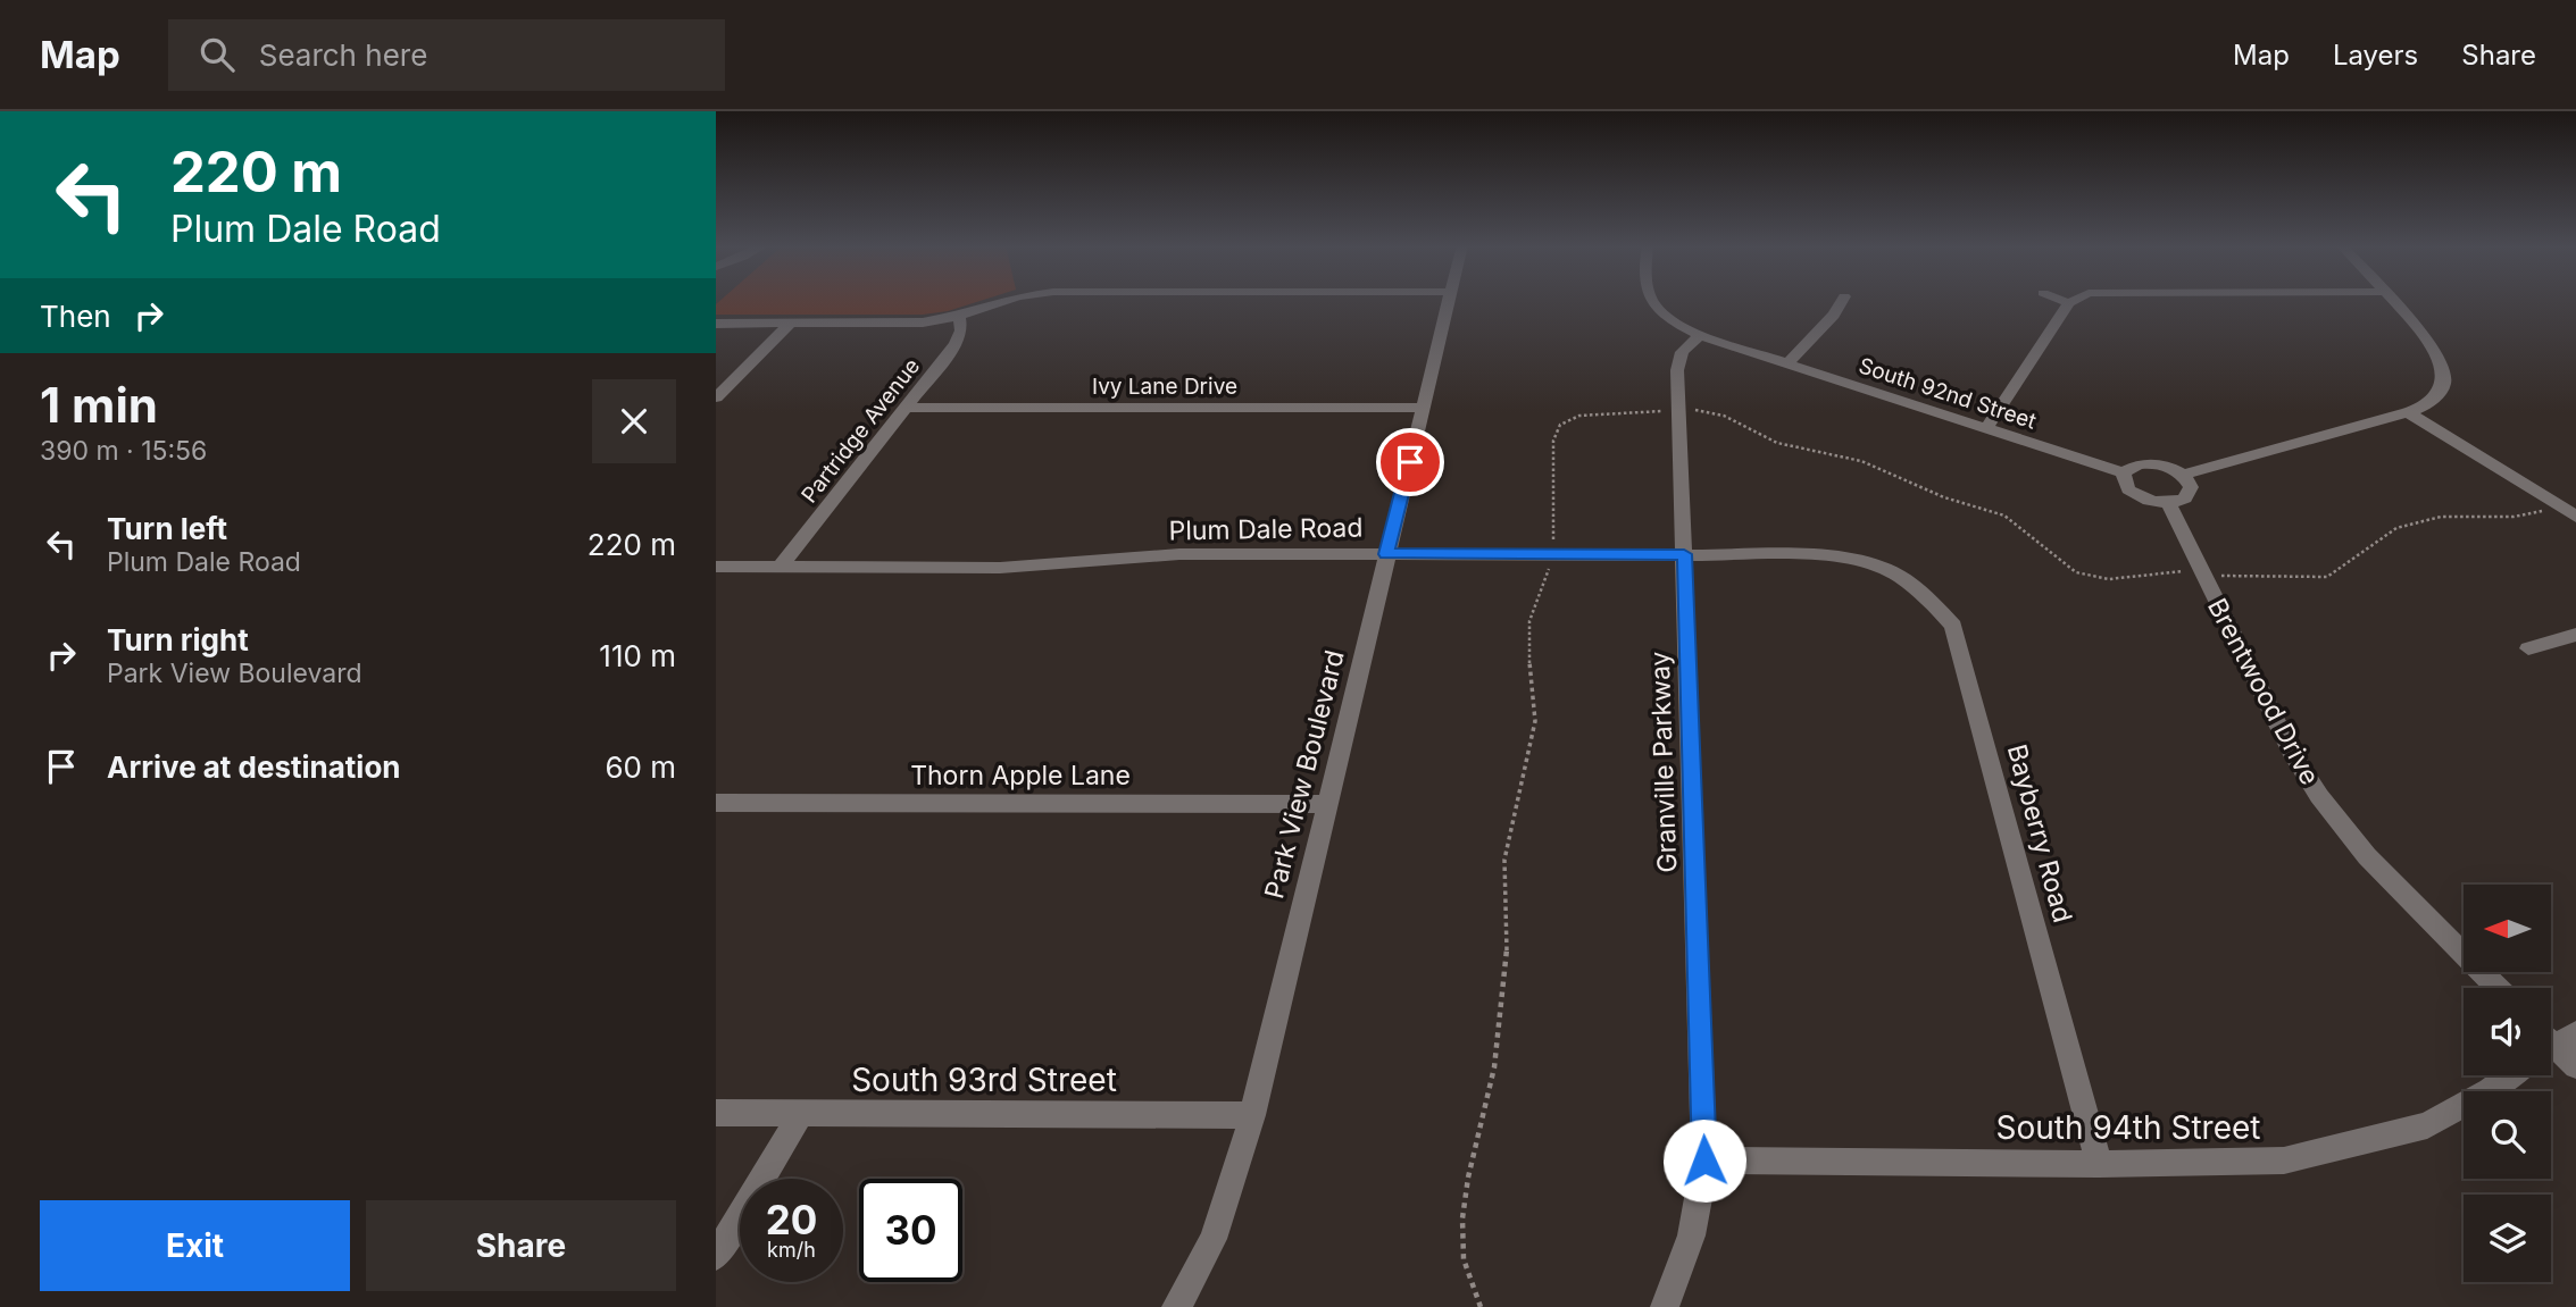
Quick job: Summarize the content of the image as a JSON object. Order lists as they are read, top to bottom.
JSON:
{
  "streets": {
    "street": [
      "Ivy Lane Drive",
      "South 92nd Street",
      "Partridge Avenue",
      "Plum Dale Road",
      "Brentwood Drive",
      "Granville Parkway",
      "Park View Boulevard",
      "Thorn Apple Lane",
      "Bayberry Road",
      "South 93rd Street",
      "South 94th Street"
    ]
  },
  "crossings": [
    ["Ivy Lane Drive", "Partridge Avenue"],
    ["Ivy Lane Drive", "Park View Boulevard"],
    ["South 92nd Street", "Granville Parkway"],
    ["Partridge Avenue", "Plum Dale Road"],
    ["Plum Dale Road", "Granville Parkway"],
    ["Plum Dale Road", "Park View Boulevard"],
    ["Plum Dale Road", "Bayberry Road"],
    ["Granville Parkway", "South 94th Street"],
    ["Park View Boulevard", "Thorn Apple Lane"],
    ["Park View Boulevard", "South 93rd Street"],
    ["Bayberry Road", "South 94th Street"]
  ],
  "north": "left",
  "page": {
    "header": "Map",
    "search": "Search here",
    "nav": ["Map", "Layers", "Share"],
    "turn": ["220 m", "Plum Dale Road"],
    "then": "Then",
    "heading": ["1 min", "390 m · 15:56"],
    "list": [
      {
        "name": "Turn left",
        "note": "Plum Dale Road",
        "value": "220 m"
      },
      {
        "name": "Turn right",
        "note": "Park View Boulevard",
        "value": "110 m"
      },
      {
        "name": "Arrive at destination",
        "value": "60 m"
      }
    ],
    "speed": "20 km/h",
    "limit": "30",
    "buttons": ["Exit", "Share"]
  }
}
